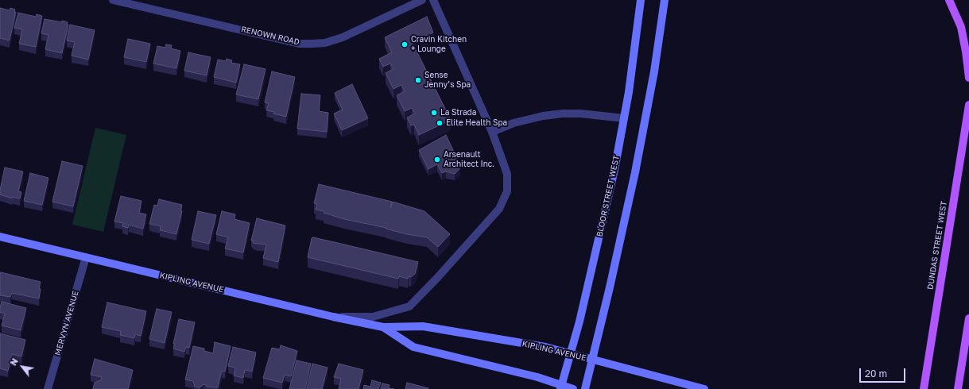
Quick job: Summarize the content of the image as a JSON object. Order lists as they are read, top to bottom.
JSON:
{
  "streets": {
    "main road": ["BLOOR STREET WEST", "DUNDAS STREET WEST", "KIPLING AVENUE"],
    "street": ["RENOWN ROAD", "MERVYN AVENUE"]
  },
  "crossings": [
    ["BLOOR STREET WEST", "KIPLING AVENUE"],
    ["KIPLING AVENUE", "MERVYN AVENUE"]
  ],
  "places": [
    "Cravin Kitchen + Lounge",
    "Sense Jenny’s Spa",
    "La Strada",
    "Elite Health Spa",
    "Arsenault Architect Inc."
  ],
  "scale_bar": "20 m",
  "north": "top left"
}
